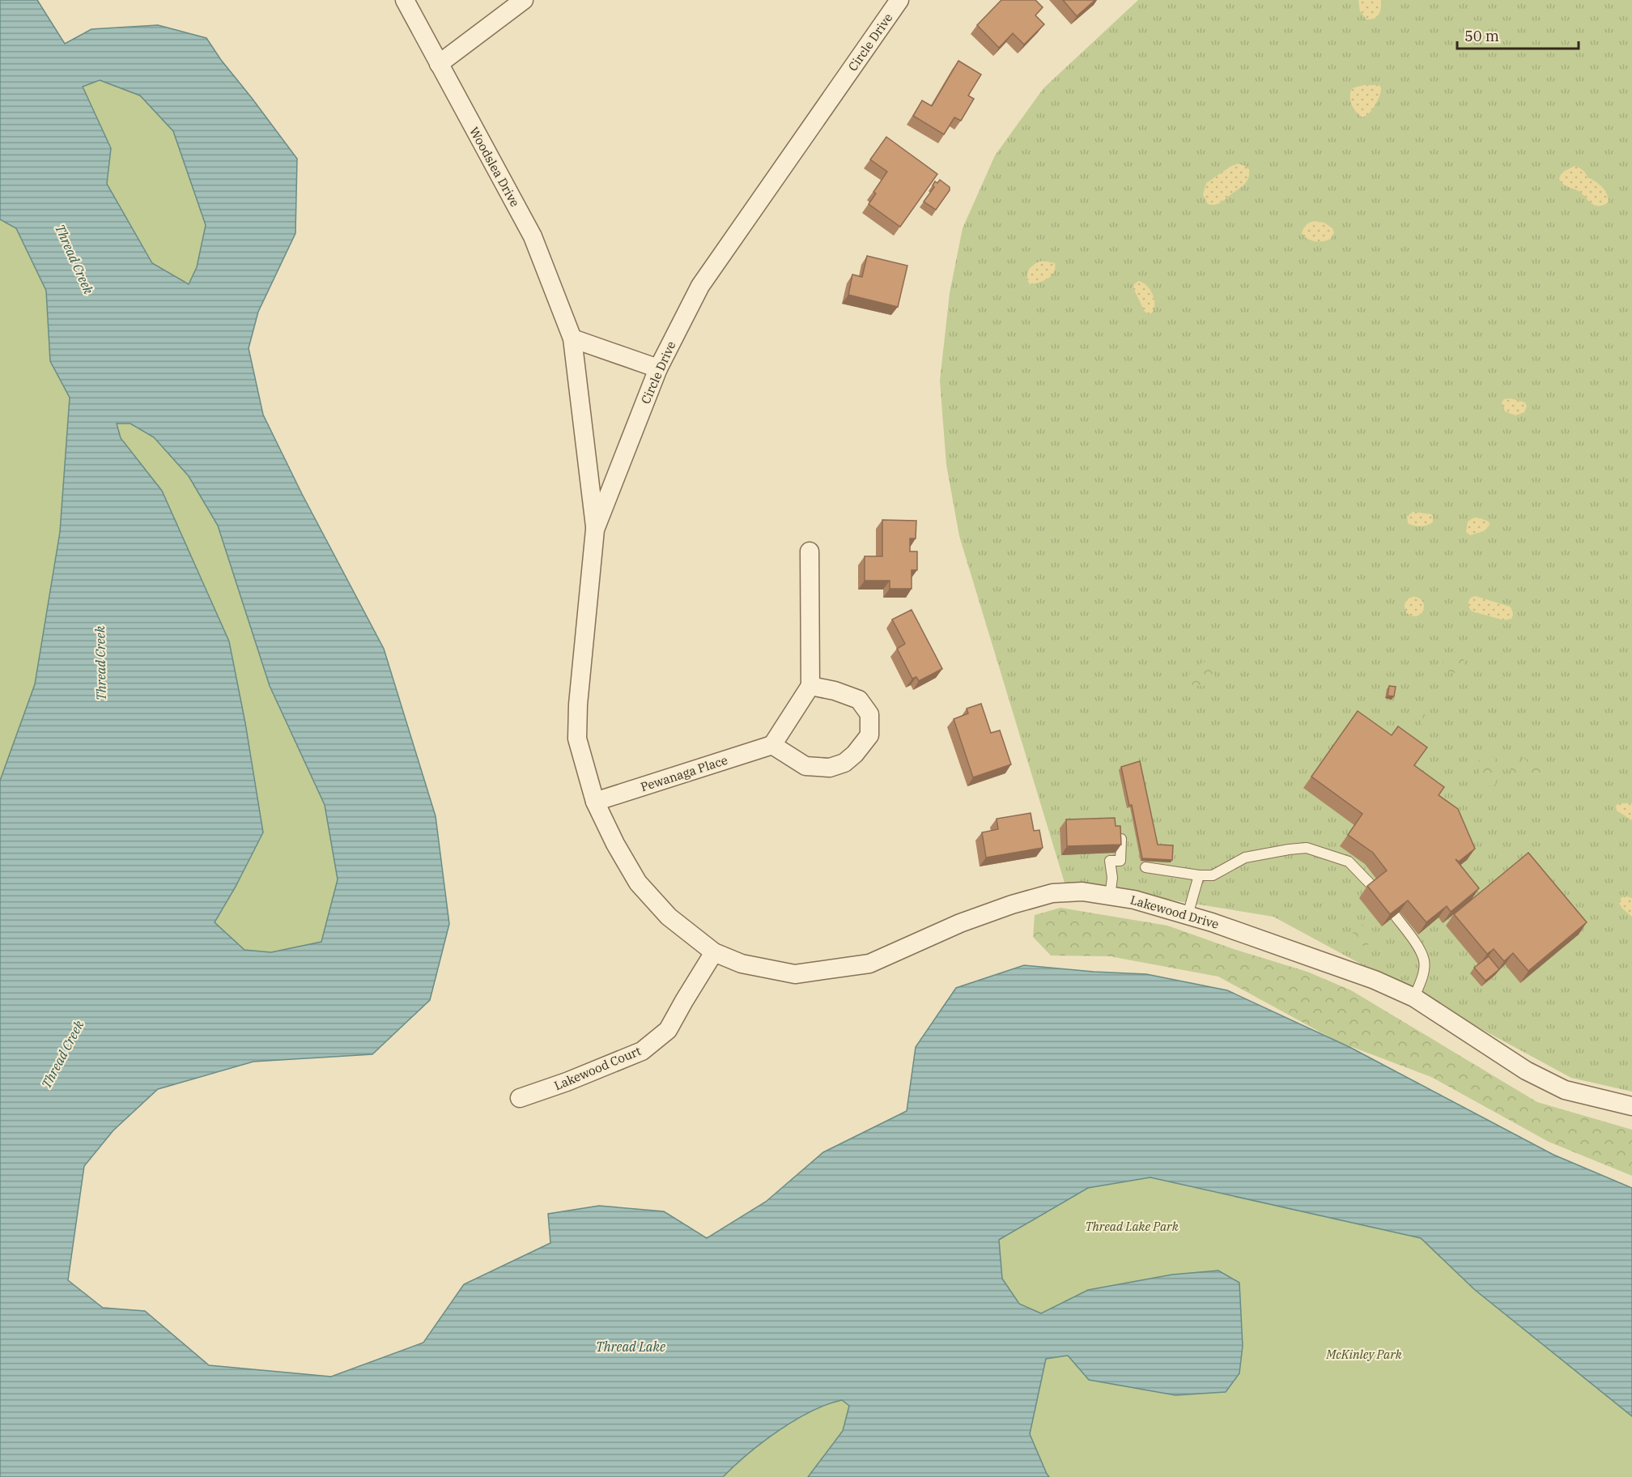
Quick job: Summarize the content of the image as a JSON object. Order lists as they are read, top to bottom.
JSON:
{
  "streets": {
    "street": [
      "Circle Drive",
      "Woodslea Drive",
      "Pewanaga Place",
      "Lakewood Drive",
      "Lakewood Court"
    ]
  },
  "crossings": [
    ["Circle Drive", "Woodslea Drive"],
    ["Circle Drive", "Pewanaga Place"],
    ["Circle Drive", "Lakewood Drive"],
    ["Pewanaga Place", "Lakewood Drive"],
    ["Lakewood Drive", "Lakewood Court"]
  ],
  "water": ["Thread Creek", "Thread Lake"],
  "parks": ["Thread Lake Park", "McKinley Park"],
  "scale_bar": "50 m"
}
